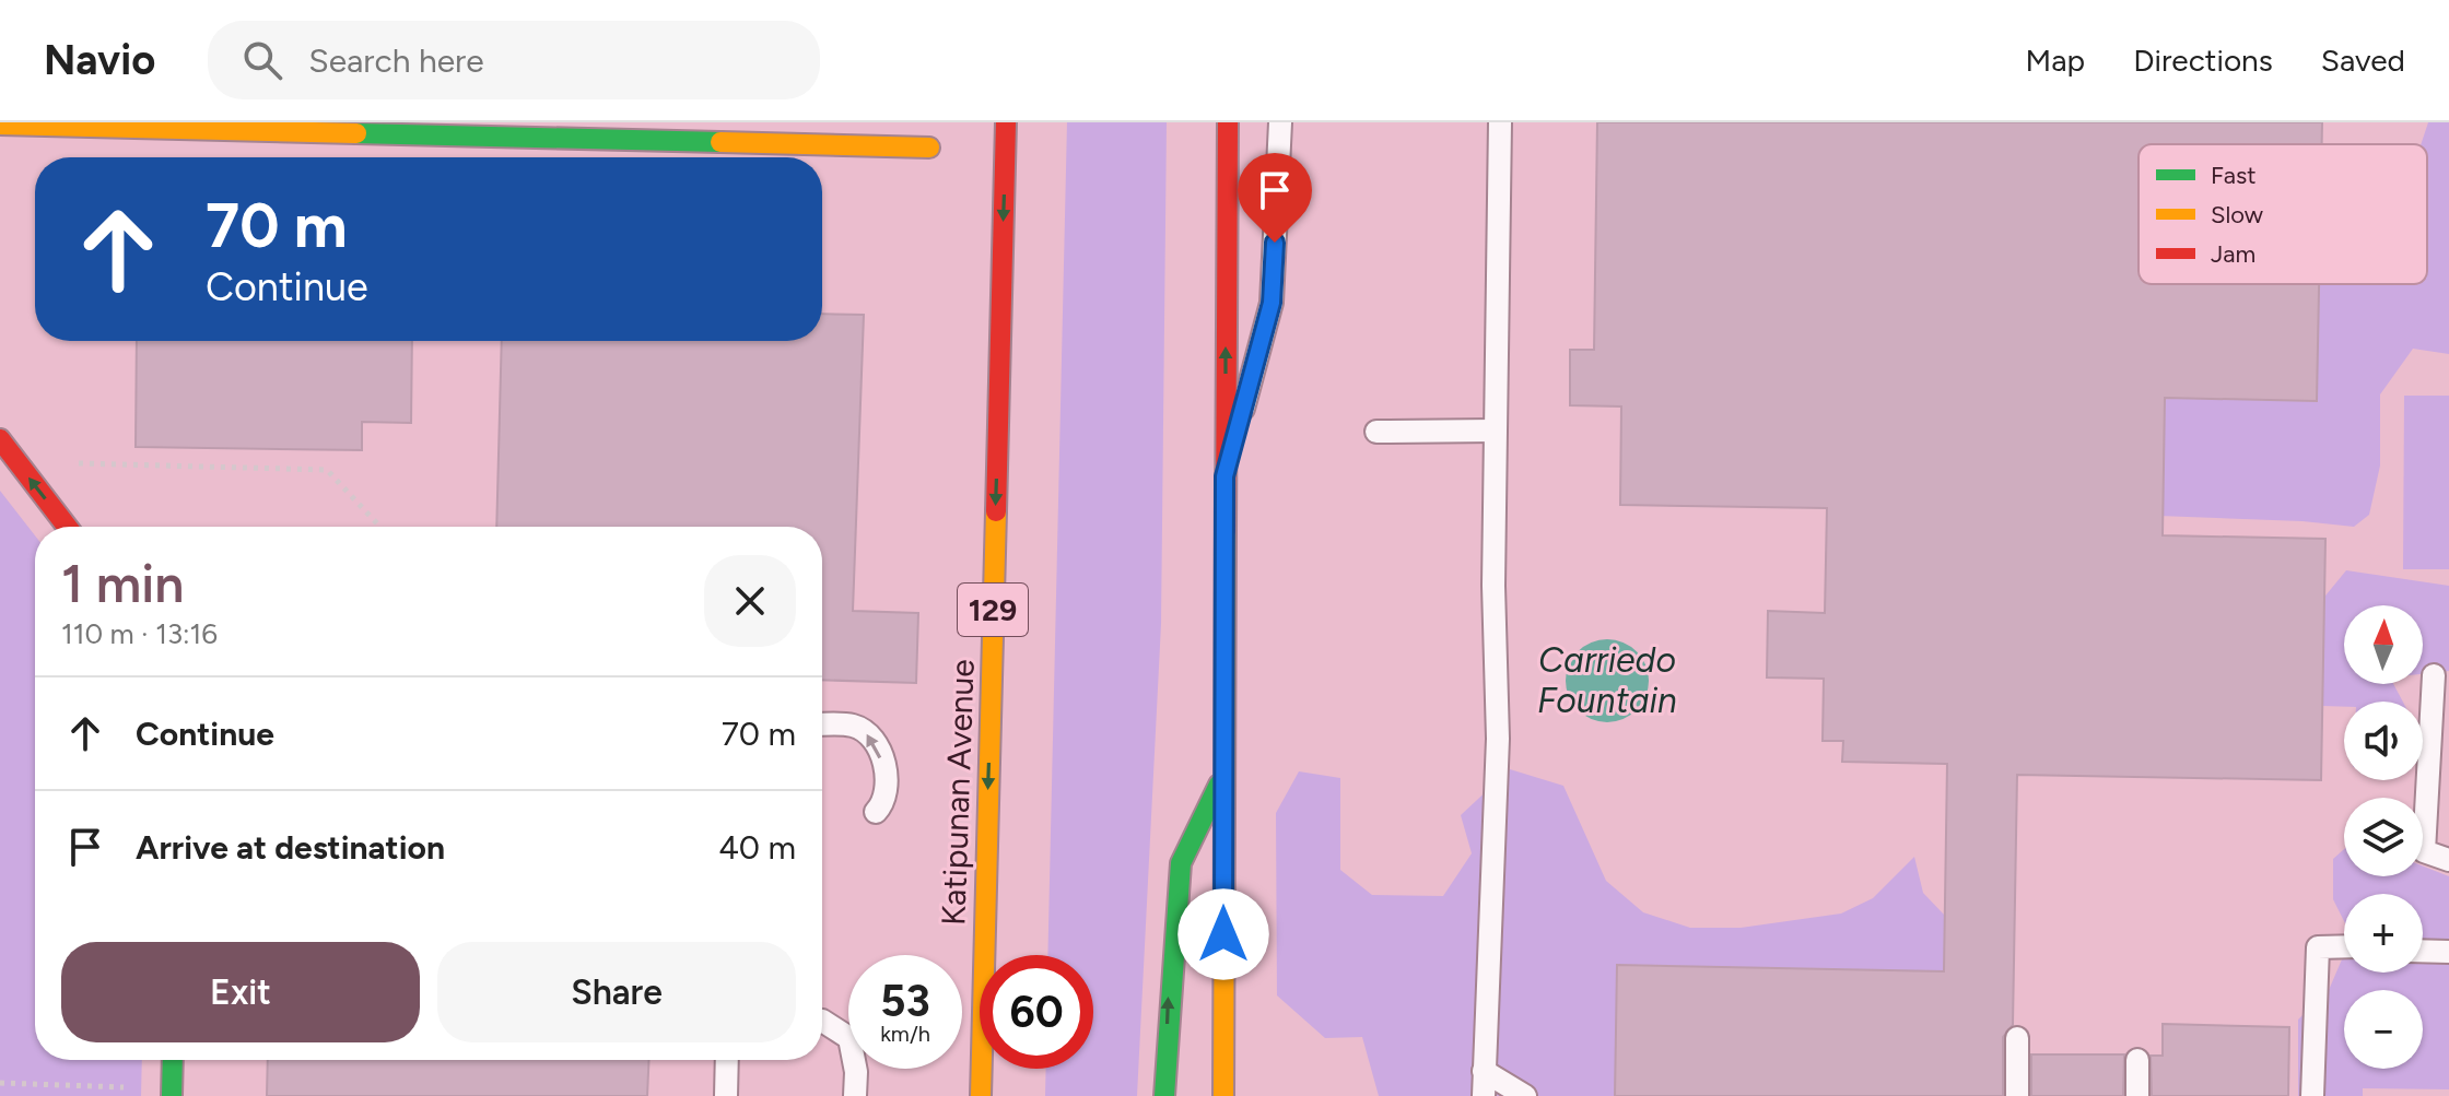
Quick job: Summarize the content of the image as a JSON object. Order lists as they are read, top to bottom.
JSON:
{
  "streets": {
    "main road": ["129", "Katipunan Avenue"]
  },
  "one_way": ["Katipunan Avenue"],
  "water": ["Carriedo Fountain"],
  "legend": ["Fast", "Slow", "Jam"],
  "north": "top",
  "page": {
    "header": "Navio",
    "search": "Search here",
    "nav": ["Map", "Directions", "Saved"],
    "turn": ["70 m", "Continue"],
    "heading": ["1 min", "110 m · 13:16"],
    "map_buttons": ["+", "−"],
    "list": [
      {
        "name": "Continue",
        "value": "70 m"
      },
      {
        "name": "Arrive at destination",
        "value": "40 m"
      }
    ],
    "buttons": ["Exit", "Share"],
    "speed": "53 km/h",
    "limit": "60"
  }
}
